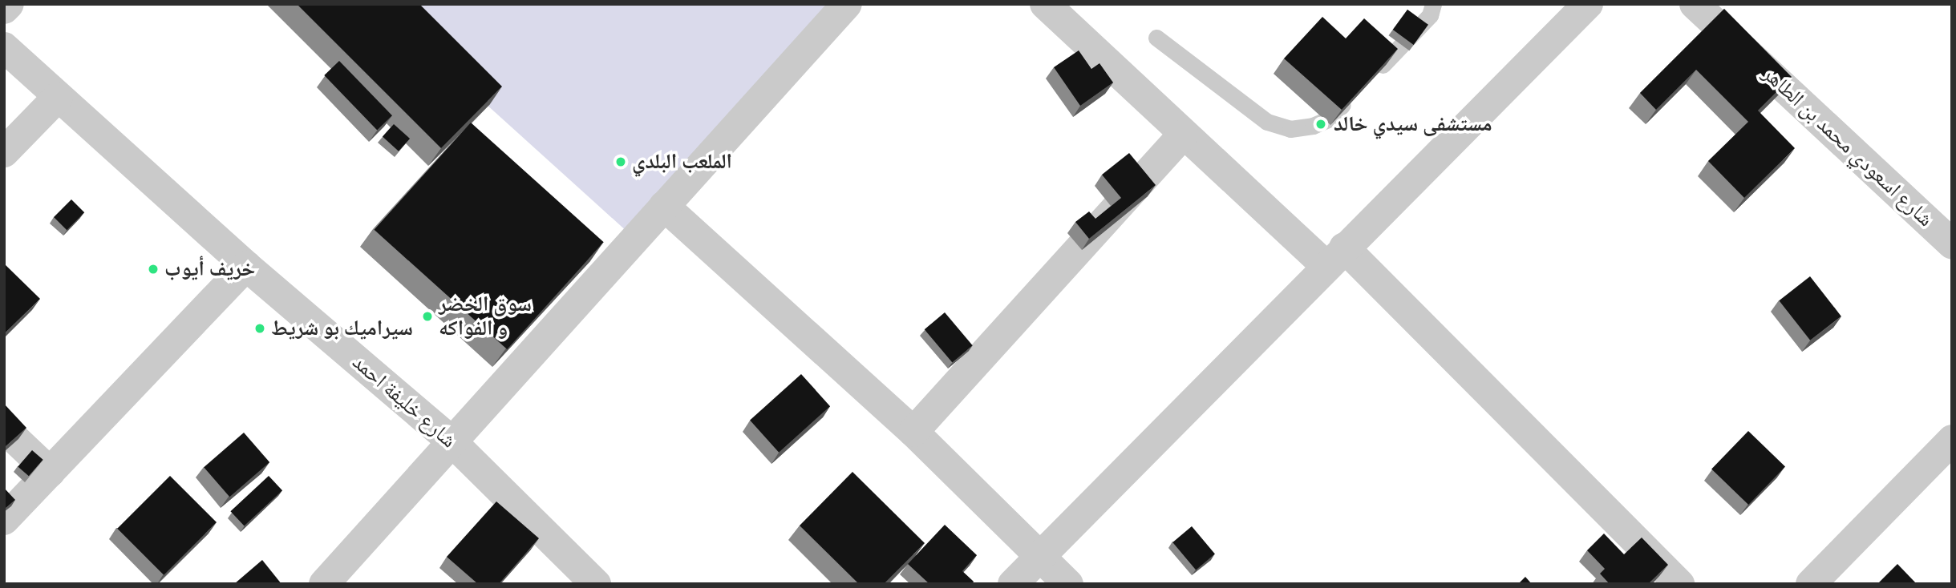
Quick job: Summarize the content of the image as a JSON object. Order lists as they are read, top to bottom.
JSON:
{
  "streets": {
    "street": ["شارع اسعودي محمد بن الطاهر", "شارع خليفة احمد"]
  },
  "places": [
    "مستشفى سيدي خالد",
    "الملعب البلدي",
    "خريف أيوب",
    "سوق الخضر و الفواكه",
    "سيراميك بو شريط"
  ]
}
